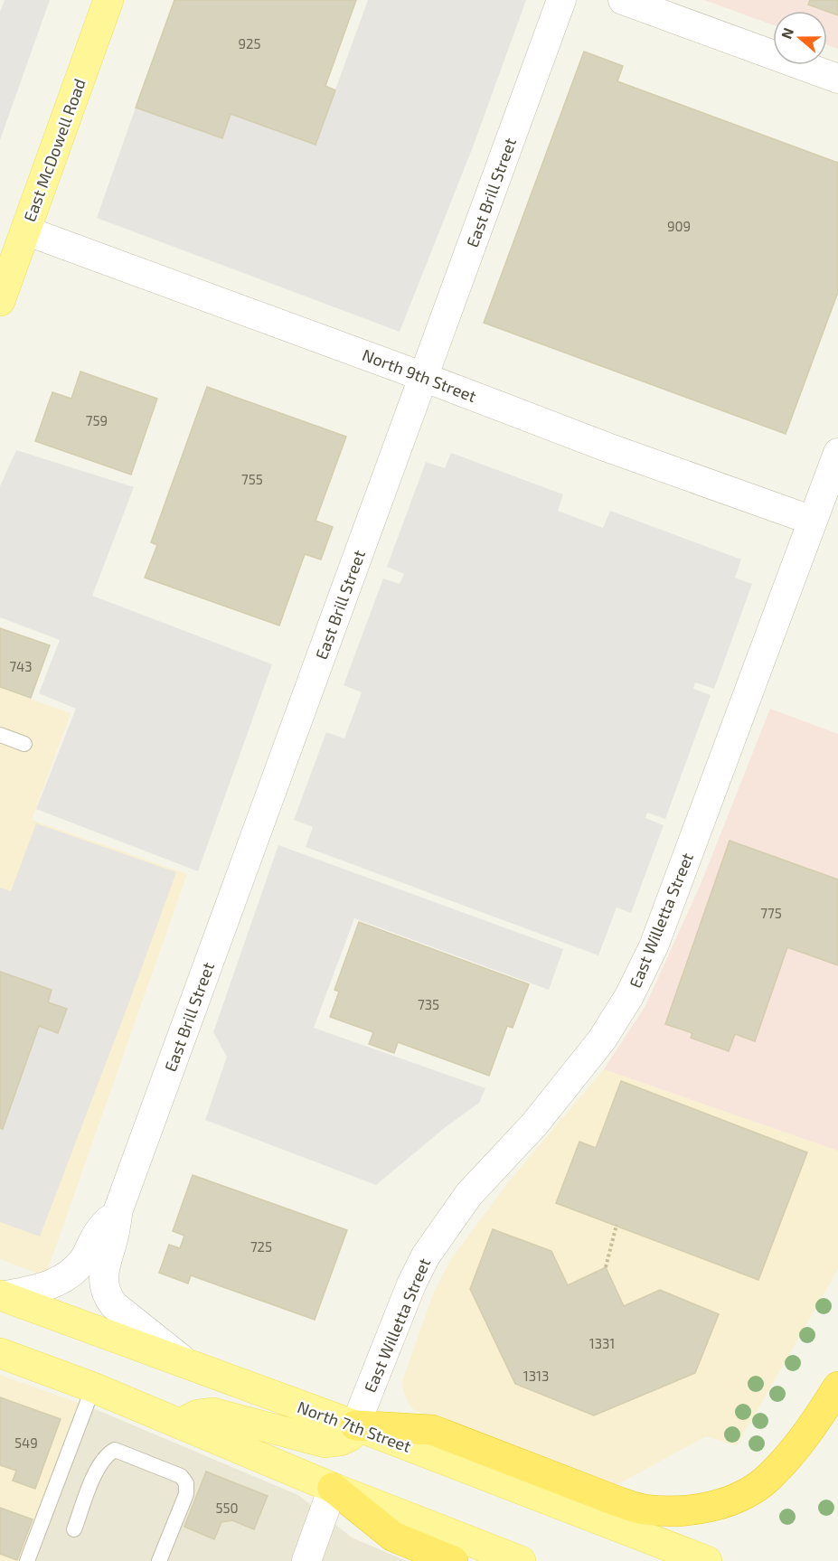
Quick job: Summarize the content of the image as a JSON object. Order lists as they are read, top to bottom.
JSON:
{
  "streets": {
    "main road": ["East McDowell Road", "North 7th Street"],
    "street": ["East Brill Street", "North 9th Street", "East Willetta Street"]
  },
  "crossings": [
    ["East McDowell Road", "North 9th Street"],
    ["East Brill Street", "North 9th Street"],
    ["East Brill Street", "North 7th Street"],
    ["North 9th Street", "East Willetta Street"],
    ["East Willetta Street", "North 7th Street"]
  ],
  "house_numbers": [
    "925",
    "909",
    "759",
    "755",
    "743",
    "775",
    "735",
    "725",
    "1331",
    "1313",
    "549",
    "550"
  ],
  "north": "left"
}
